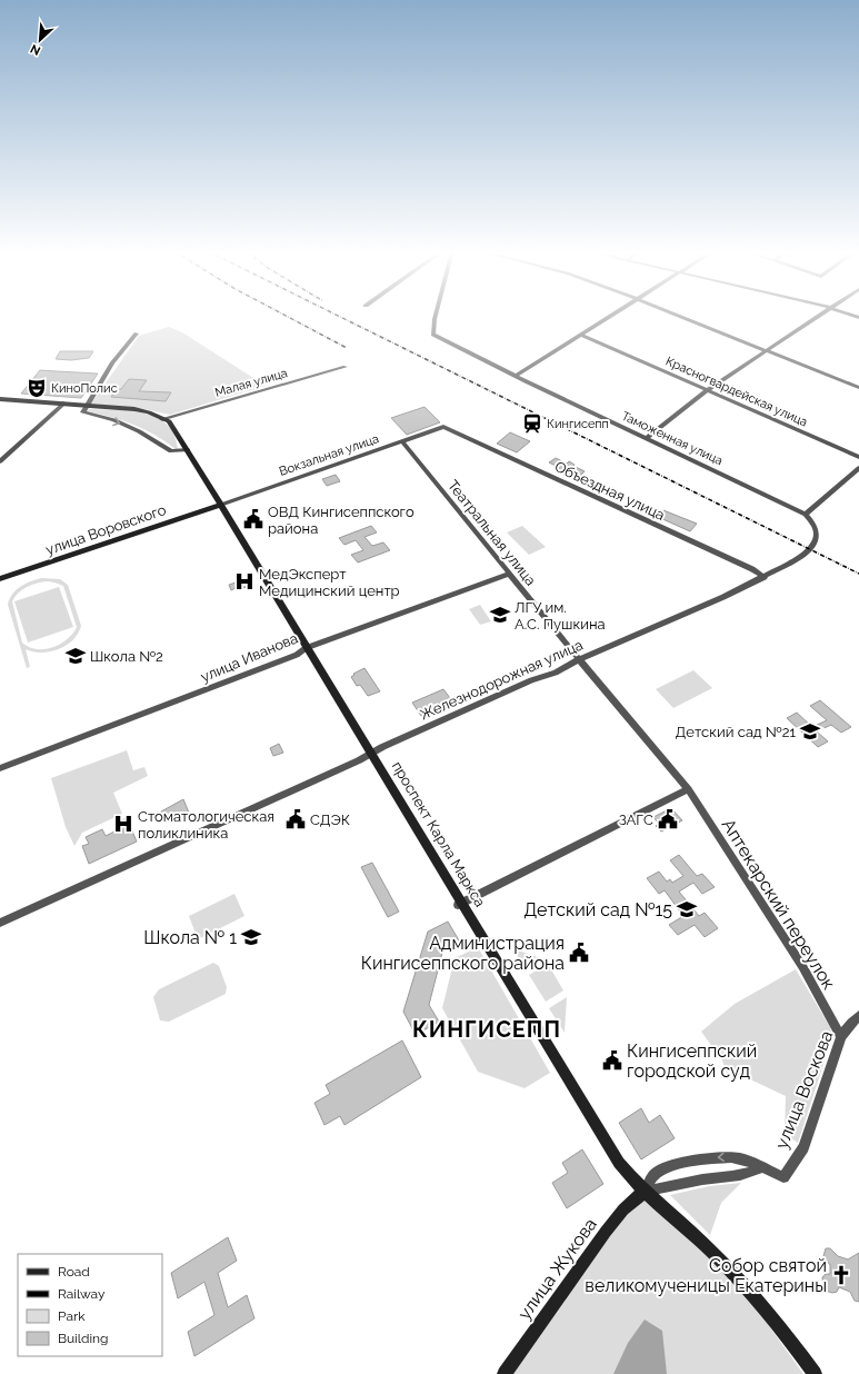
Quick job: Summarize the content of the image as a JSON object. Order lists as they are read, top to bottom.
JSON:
{
  "streets": {
    "main road": ["улица Воровского", "проспект Карла Маркса", "улица Жукова"],
    "street": [
      "Малая улица",
      "Красногвардейская улица",
      "Таможенная улица",
      "Вокзальная улица",
      "Объездная улица",
      "Театральная улица",
      "улица Иванова",
      "Железнодорожная улица",
      "Аптекарский переулок",
      "улица Воскова"
    ]
  },
  "crossings": [
    ["Малая улица", "проспект Карла Маркса"],
    ["Таможенная улица", "Железнодорожная улица"],
    ["Вокзальная улица", "Объездная улица"],
    ["Вокзальная улица", "улица Воровского"],
    ["Вокзальная улица", "Театральная улица"],
    ["Вокзальная улица", "проспект Карла Маркса"],
    ["Объездная улица", "Железнодорожная улица"],
    ["улица Воровского", "проспект Карла Маркса"],
    ["Театральная улица", "улица Иванова"],
    ["Театральная улица", "Железнодорожная улица"],
    ["Театральная улица", "Аптекарский переулок"],
    ["улица Иванова", "проспект Карла Маркса"],
    ["Железнодорожная улица", "проспект Карла Маркса"],
    ["Железнодорожная улица", "Аптекарский переулок"],
    ["проспект Карла Маркса", "улица Жукова"],
    ["Аптекарский переулок", "улица Воскова"]
  ],
  "districts": ["КИНГИСЕПП"],
  "places": {
    "theatre": ["КиноПолис"],
    "station": ["Кингисепп"],
    "public building": [
      "ОВД Кингисеппского района",
      "СДЭК",
      "ЗАГС",
      "Администрация Кингисеппского района",
      "Кингисеппский городской суд"
    ],
    "hospital": ["МедЭксперт Медицинский центр", "Стоматологическая поликлиника"],
    "school or university": [
      "ЛГУ им. А.С. Пушкина",
      "Школа №2",
      "Детский сад №21",
      "Детский сад №15",
      "Школа № 1"
    ],
    "church": ["Собор святой великомученицы Екатерины"]
  },
  "legend": [
    "Road",
    "Railway",
    "Park",
    "Building"
  ],
  "north": "bottom left"
}
